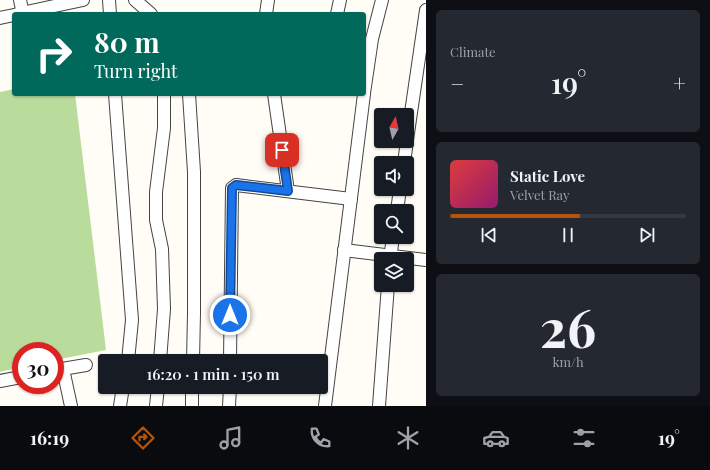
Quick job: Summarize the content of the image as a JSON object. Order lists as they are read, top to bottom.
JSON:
{
  "north": "top",
  "page": {
    "tile": [
      "Climate",
      ["26", "km/h"]
    ],
    "turn": ["80 m", "Turn right"],
    "heat": ["−", "19°", "+"],
    "song": ["Static Love", "Velvet Ray"],
    "limit": "30",
    "trip": "16:20 · 1 min · 150 m",
    "tabs": ["16:19", "19°"]
  }
}
